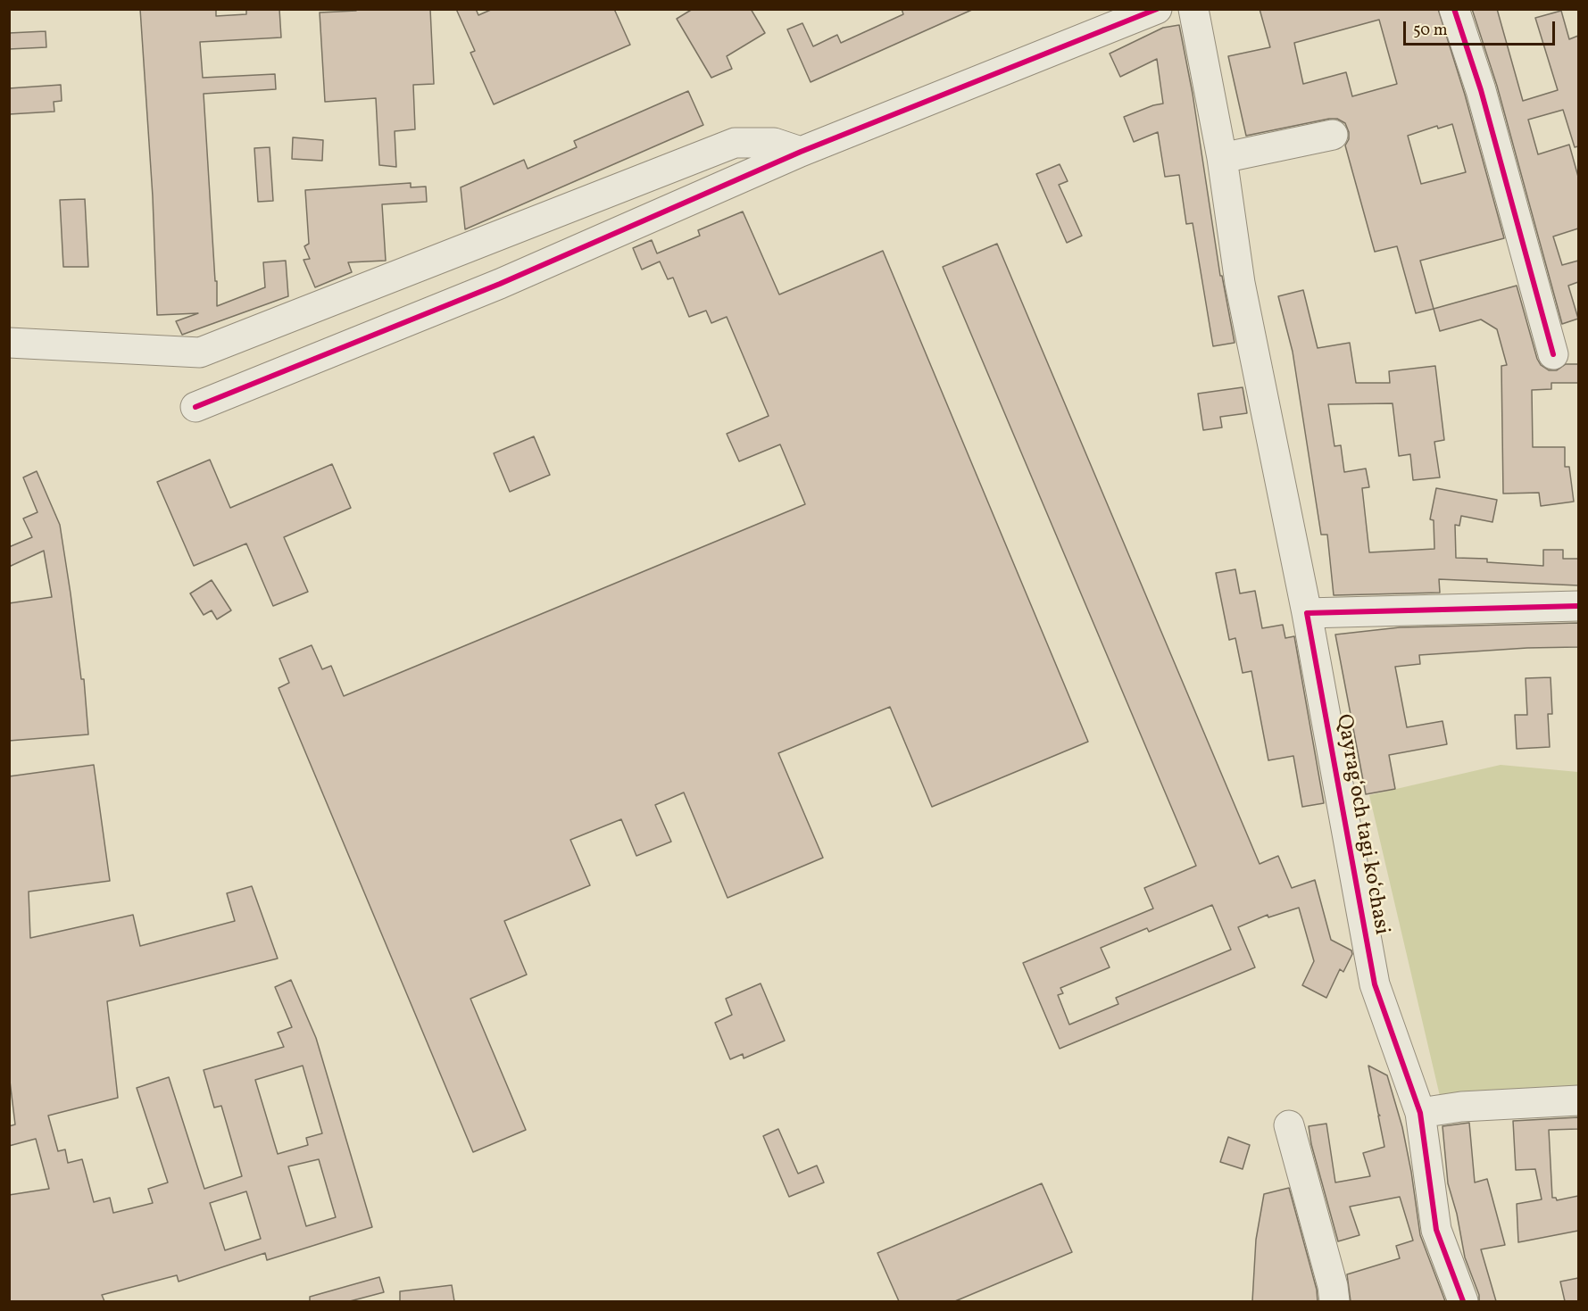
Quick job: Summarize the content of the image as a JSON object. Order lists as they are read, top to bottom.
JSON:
{
  "streets": {
    "street": ["Qayragʻoch tagi koʻchasi"]
  },
  "scale_bar": "50 m"
}
